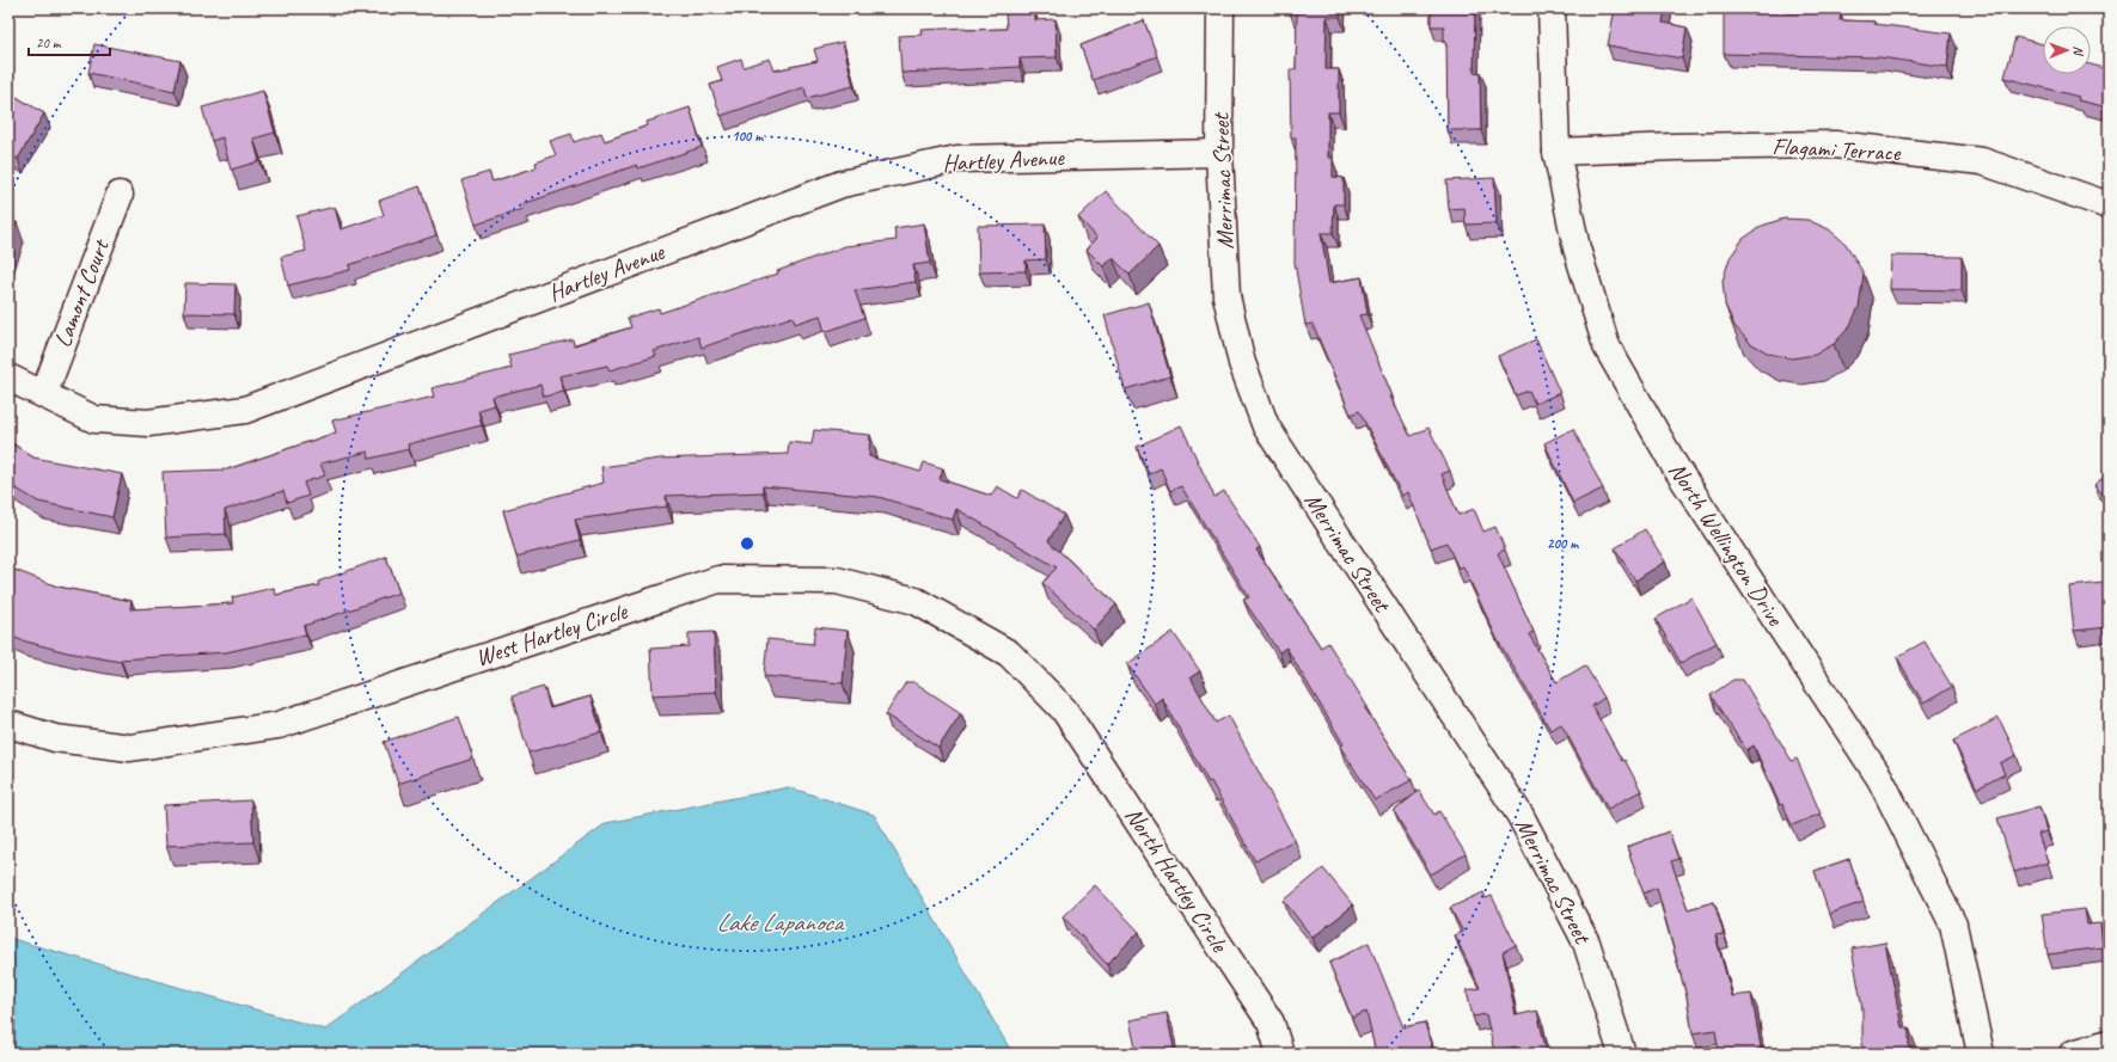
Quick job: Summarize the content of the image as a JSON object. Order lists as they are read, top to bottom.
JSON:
{
  "streets": {
    "street": [
      "Flagami Terrace",
      "Hartley Avenue",
      "Merrimac Street",
      "Lamont Court",
      "North Wellington Drive",
      "West Hartley Circle",
      "North Hartley Circle"
    ]
  },
  "crossings": [
    ["Flagami Terrace", "North Wellington Drive"],
    ["Hartley Avenue", "Merrimac Street"],
    ["Hartley Avenue", "Lamont Court"],
    ["West Hartley Circle", "North Hartley Circle"]
  ],
  "water": ["Lake Lapanoca"],
  "scale_bar": "20 m",
  "north": "right",
  "rings": ["100 m", "200 m"]
}
